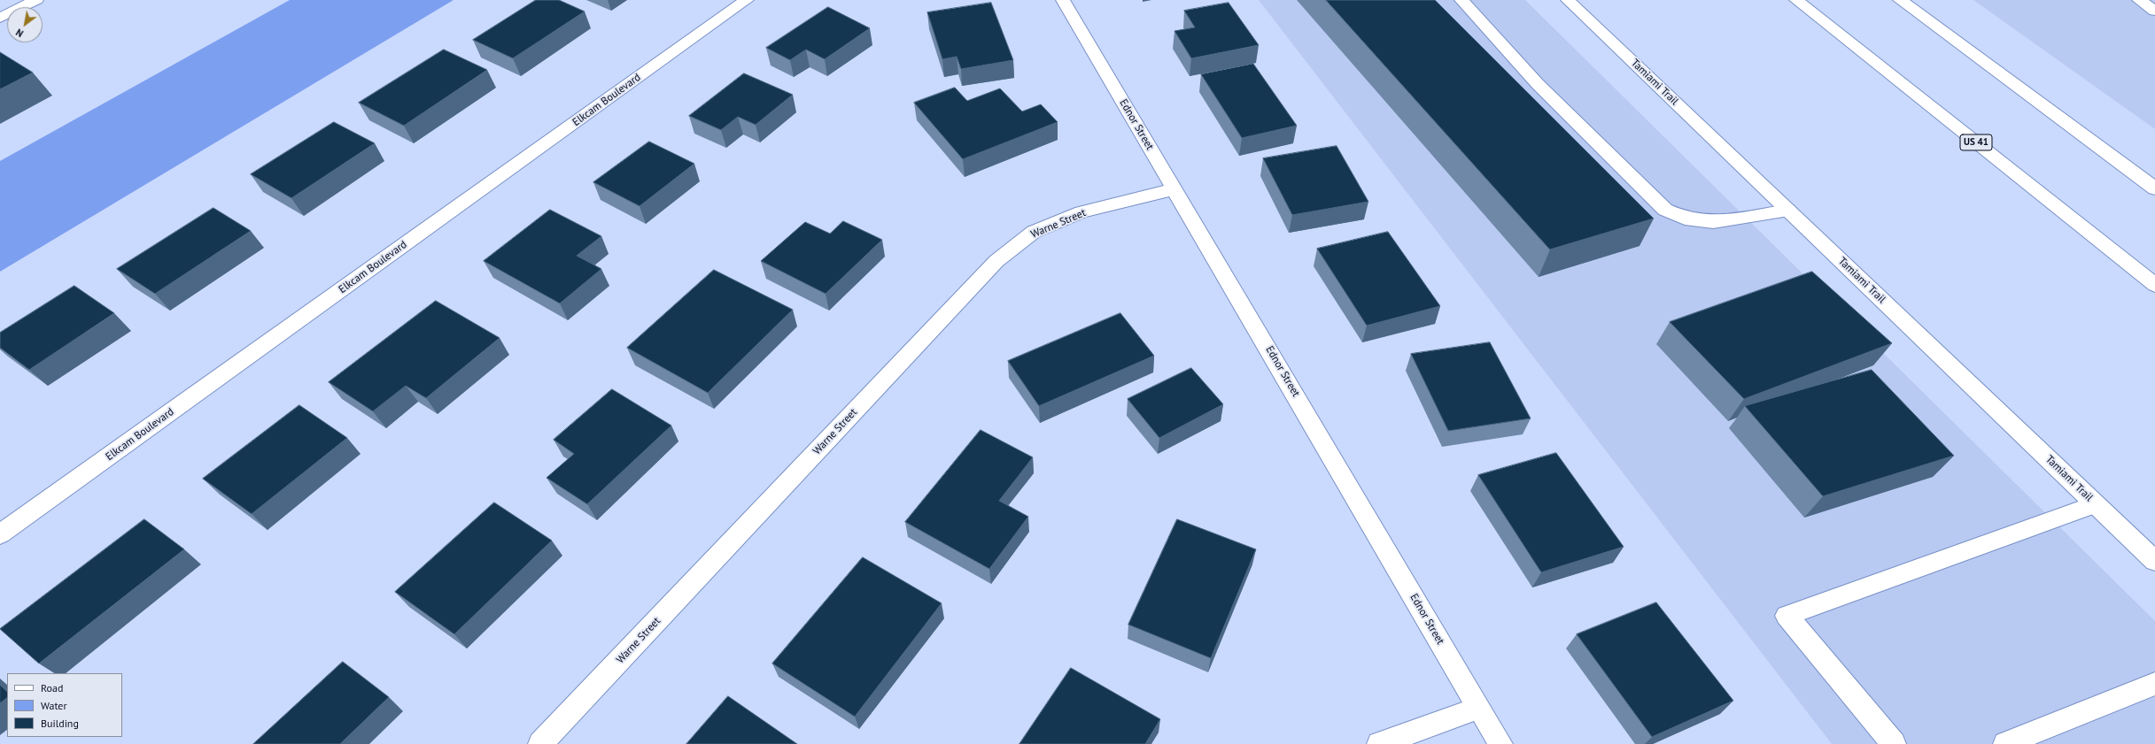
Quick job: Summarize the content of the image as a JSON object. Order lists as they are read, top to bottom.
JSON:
{
  "streets": {
    "street": [
      "Tamiami Trail",
      "Elkcam Boulevard",
      "Ednor Street",
      "US 41",
      "Warne Street"
    ]
  },
  "crossings": [
    ["Ednor Street", "Warne Street"]
  ],
  "legend": ["Road", "Water", "Building"],
  "north": "bottom left"
}
